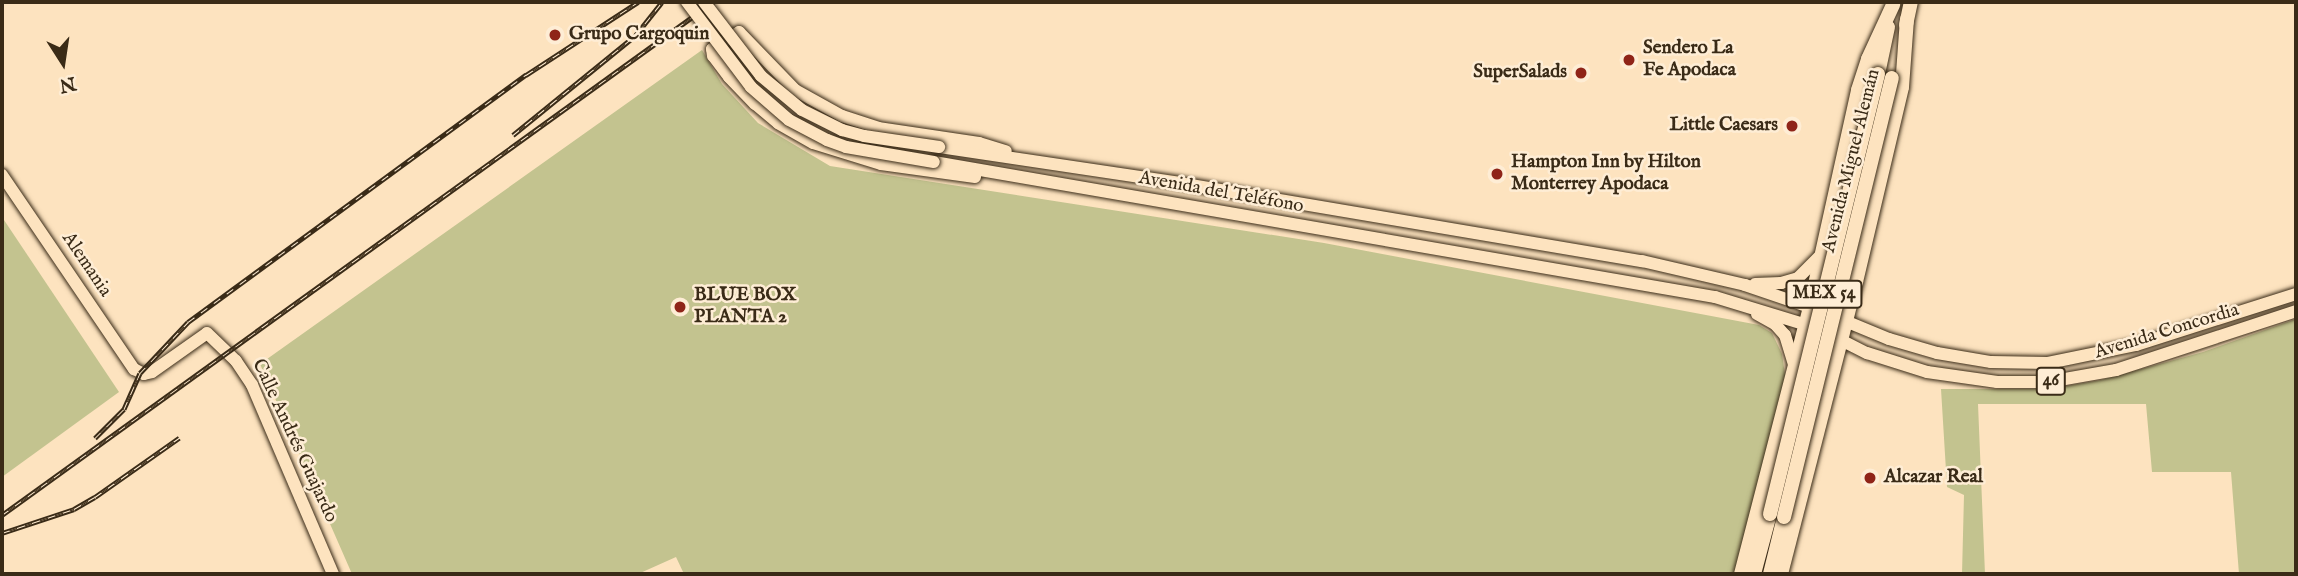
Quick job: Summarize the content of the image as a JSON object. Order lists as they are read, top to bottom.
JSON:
{
  "streets": {
    "highway": ["Avenida Miguel Alemán", "MEX 54"],
    "main road": [
      "Avenida del Teléfono",
      "Alemania",
      "Avenida Concordia",
      "46",
      "Calle Andrés Guajardo"
    ]
  },
  "crossings": [
    ["Avenida del Teléfono", "Avenida Concordia"],
    ["Alemania", "Calle Andrés Guajardo"]
  ],
  "places": [
    "Grupo Cargoquin",
    "Sendero La Fe Apodaca",
    "SuperSalads",
    "Little Caesars",
    "Hampton Inn by Hilton Monterrey Apodaca",
    "BLUE BOX PLANTA 2",
    "Alcazar Real"
  ],
  "north": "bottom"
}
